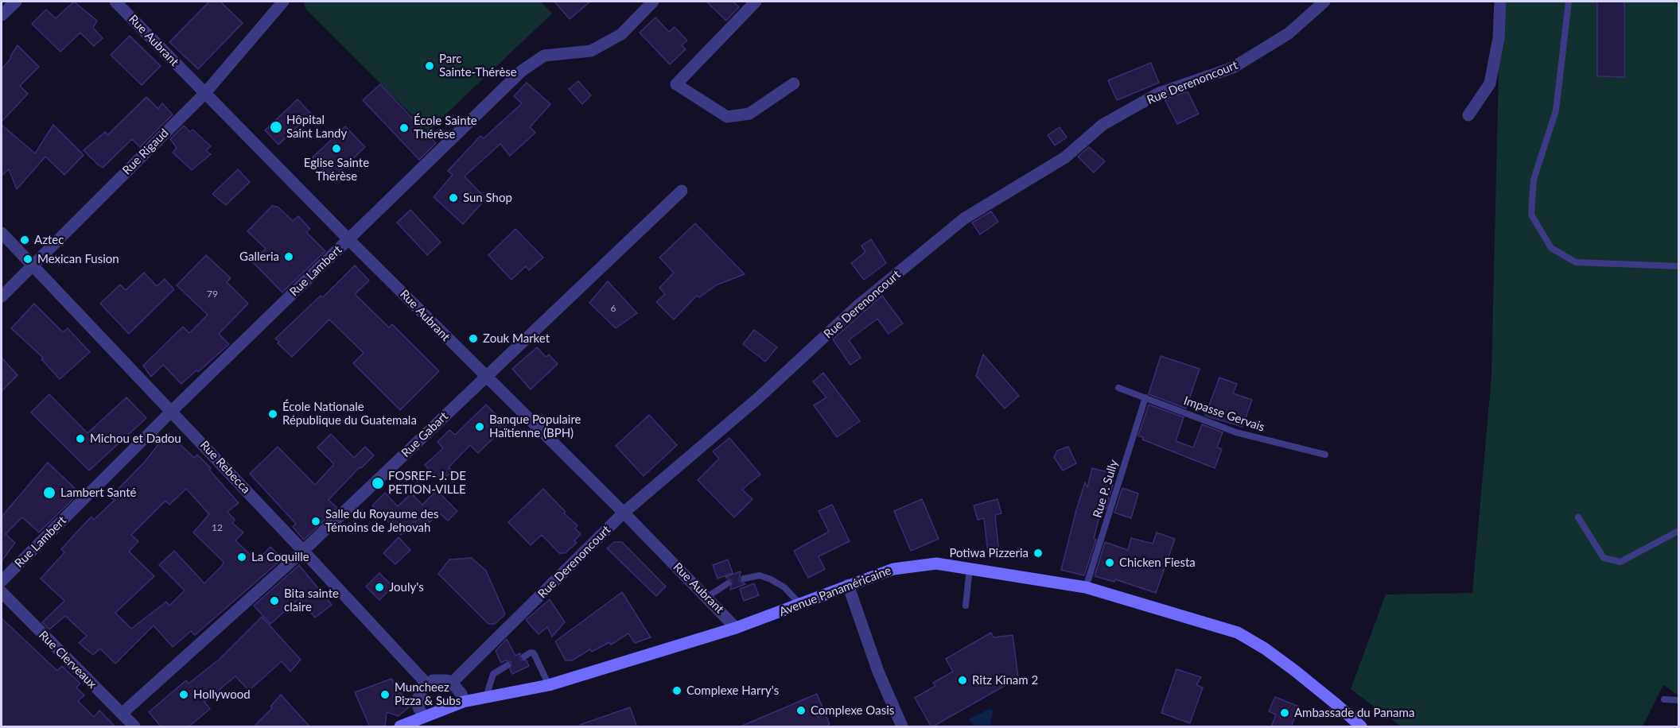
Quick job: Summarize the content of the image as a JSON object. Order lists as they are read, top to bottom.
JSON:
{
  "streets": {
    "main road": ["Avenue Panaméricaine"],
    "street": [
      "Rue Aubrant",
      "Rue Derenoncourt",
      "Rue Rigaud",
      "Rue Lambert",
      "Rue Gabart",
      "Rue Rebecca",
      "Rue Clerveaux"
    ],
    "lane": ["Impasse Gervais", "Rue P. Sully"]
  },
  "crossings": [
    ["Rue Aubrant", "Rue Derenoncourt"],
    ["Rue Aubrant", "Rue Rigaud"],
    ["Rue Aubrant", "Rue Lambert"],
    ["Rue Aubrant", "Rue Gabart"],
    ["Rue Aubrant", "Avenue Panaméricaine"],
    ["Rue Rigaud", "Rue Rebecca"],
    ["Rue Lambert", "Rue Rebecca"],
    ["Impasse Gervais", "Rue P. Sully"],
    ["Rue Gabart", "Rue Rebecca"],
    ["Rue Gabart", "Rue Clerveaux"],
    ["Rue P. Sully", "Avenue Panaméricaine"]
  ],
  "places": [
    "Parc Sainte-Thérèse",
    "Hôpital Saint Landy",
    "École Sainte Thérèse",
    "Eglise Sainte Thérèse",
    "Sun Shop",
    "Aztec",
    "Galleria",
    "Mexican Fusion",
    "Zouk Market",
    "École Nationale République du Guatemala",
    "Banque Populaire Haïtienne (BPH)",
    "Michou et Dadou",
    "FOSREF- J. DE PETION-VILLE",
    "Lambert Santé",
    "Salle du Royaume des Témoins de Jehovah",
    "Potiwa Pizzeria",
    "La Coquille",
    "Chicken Fiesta",
    "Jouly's",
    "Bita sainte claire",
    "Ritz Kinam 2",
    "Complexe Harry's",
    "Hollywood",
    "Muncheez Pizza & Subs",
    "Complexe Oasis",
    "Ambassade du Panama"
  ],
  "house_numbers": ["79", "6", "12"]
}
